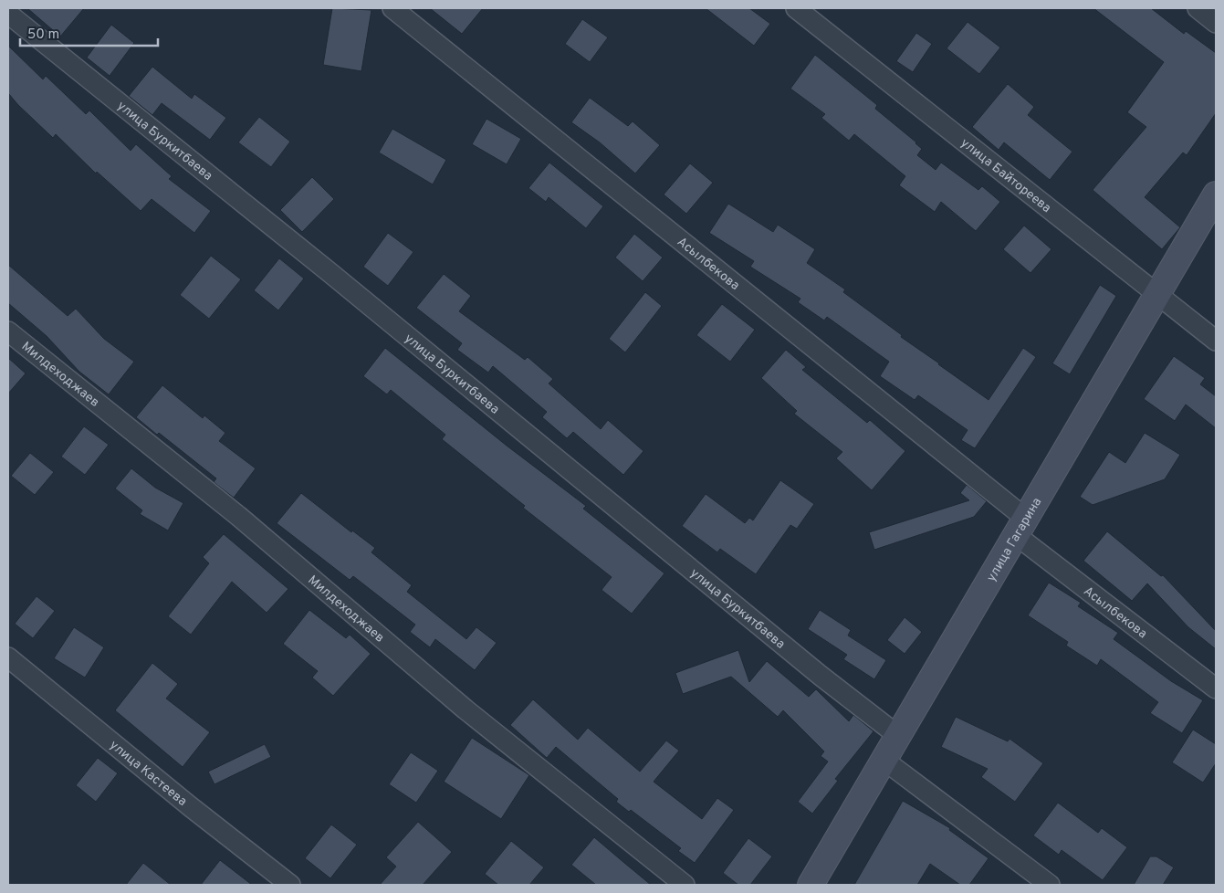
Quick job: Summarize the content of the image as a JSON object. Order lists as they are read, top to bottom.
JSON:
{
  "streets": {
    "main road": ["улица Гагарина"],
    "street": [
      "улица Буркитбаева",
      "улица Байтореева",
      "Асылбекова",
      "Милдеходжаев",
      "улица Кастеева"
    ]
  },
  "crossings": [
    ["улица Буркитбаева", "улица Гагарина"],
    ["улица Байтореева", "улица Гагарина"],
    ["Асылбекова", "улица Гагарина"]
  ],
  "scale_bar": "50 m"
}
